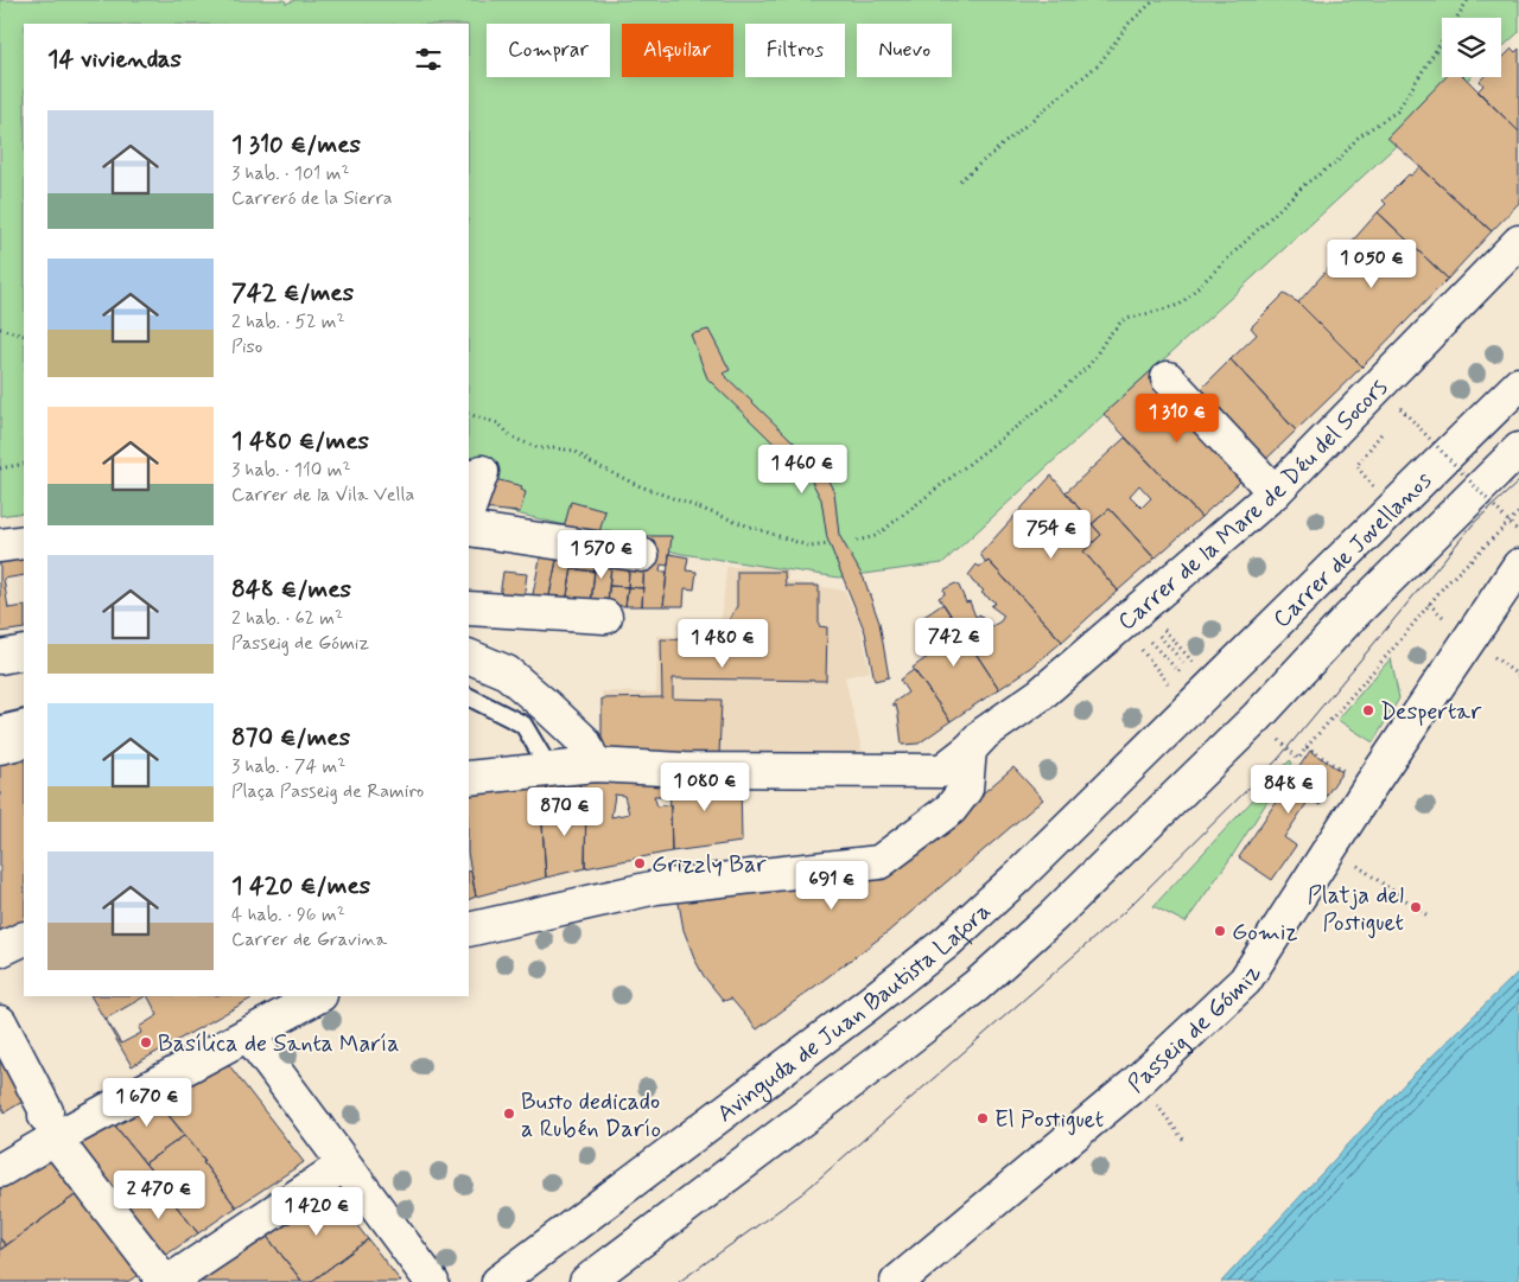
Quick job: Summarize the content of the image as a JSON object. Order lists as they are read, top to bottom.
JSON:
{
  "streets": {
    "street": [
      "Carrer de la Mare de Déu del Socors",
      "Carrer de Jovellanos",
      "Avinguda de Juan Bautista Lafora",
      "Passeig de Gómiz"
    ]
  },
  "crossings": [
    ["Carrer de Jovellanos", "Avinguda de Juan Bautista Lafora"]
  ],
  "places": [
    "Despertar",
    "Grizzly Bar",
    "Platja del Postiguet",
    "Gomiz",
    "Basílica de Santa María",
    "Busto dedicado a Rubén Darío",
    "El Postiguet"
  ],
  "page": {
    "chip": [
      "Comprar",
      "Alquilar",
      "Filtros",
      "Nuevo"
    ],
    "heading": "14 viviendas",
    "list": [
      {
        "name": "1 310 €/mes",
        "note": "3 hab. · 101 m² · Carreró de la Sierra"
      },
      {
        "name": "742 €/mes",
        "note": "2 hab. · 52 m² · Piso"
      },
      {
        "name": "1 480 €/mes",
        "note": "3 hab. · 110 m² · Carrer de la Vila Vella"
      },
      {
        "name": "848 €/mes",
        "note": "2 hab. · 62 m² · Passeig de Gómiz"
      },
      {
        "name": "870 €/mes",
        "note": "3 hab. · 74 m² · Plaça Passeig de Ramiro"
      },
      {
        "name": "1 420 €/mes",
        "note": "4 hab. · 96 m² · Carrer de Gravina"
      }
    ],
    "price": [
      "1 050 €",
      "1 310 €",
      "1 460 €",
      "754 €",
      "1 570 €",
      "742 €",
      "1 480 €",
      "1 080 €",
      "848 €",
      "870 €",
      "691 €",
      "1 670 €",
      "2 470 €",
      "1 420 €"
    ]
  }
}
